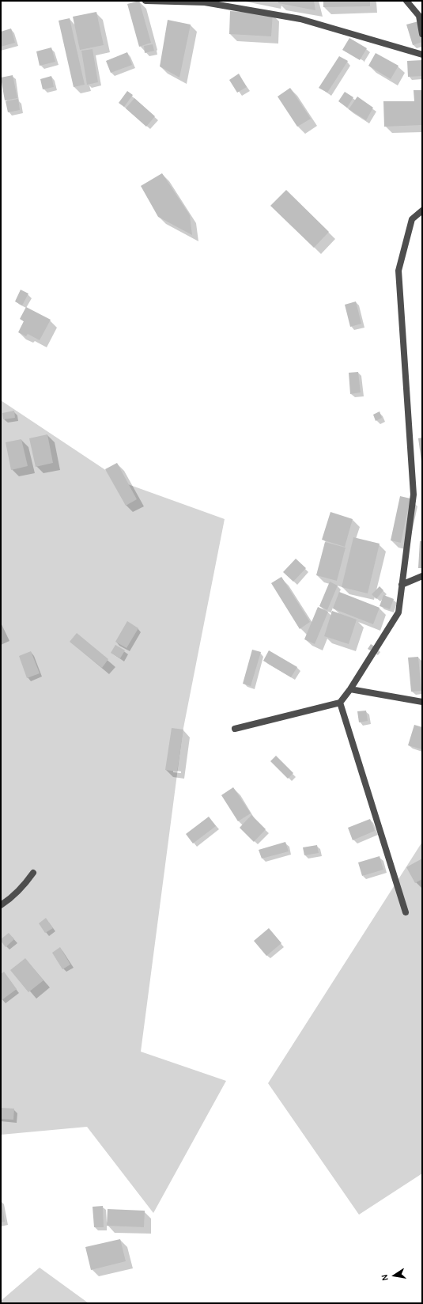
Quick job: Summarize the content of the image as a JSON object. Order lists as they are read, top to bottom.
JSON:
{
  "north": "left"
}
